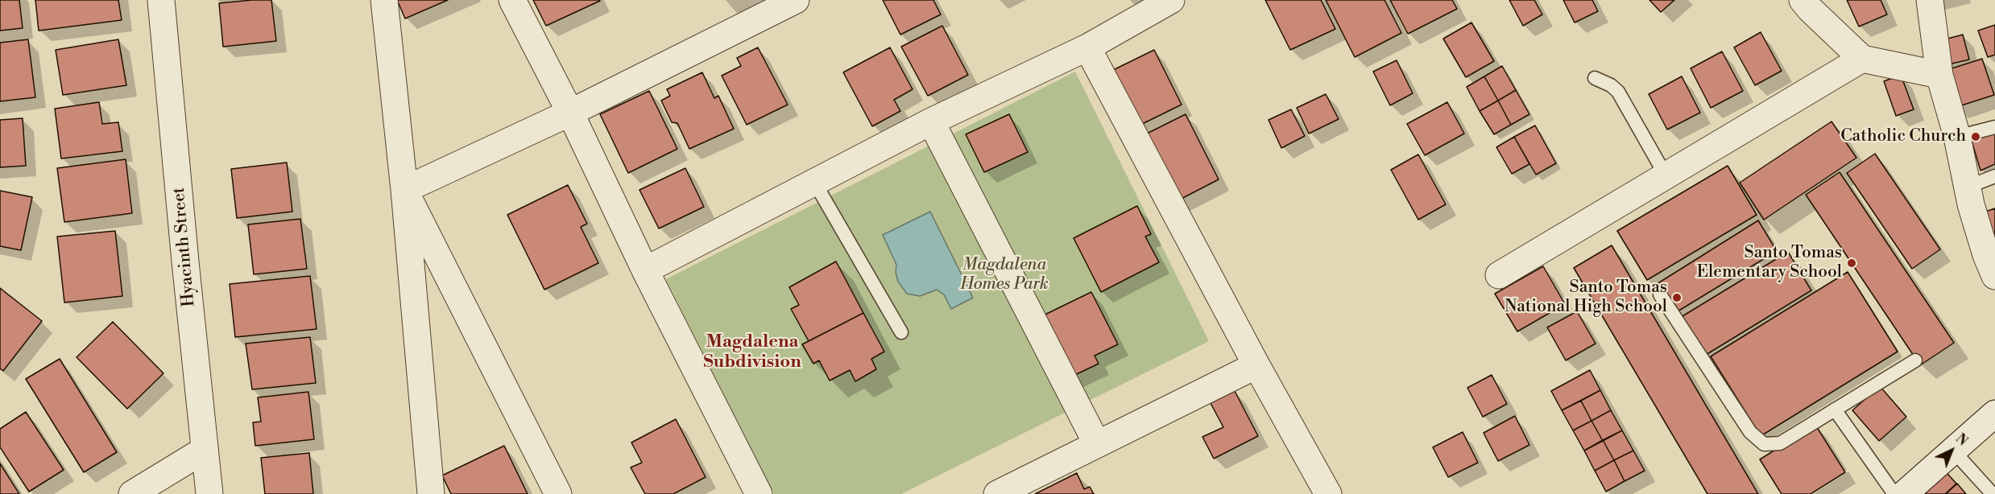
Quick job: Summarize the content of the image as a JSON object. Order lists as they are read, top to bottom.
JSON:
{
  "streets": {
    "street": ["Hyacinth Street"]
  },
  "districts": ["Magdalena Subdivision"],
  "parks": ["Magdalena Homes Park"],
  "places": ["Catholic Church", "Santo Tomas Elementary School", "Santo Tomas National High School"],
  "north": "top right"
}
